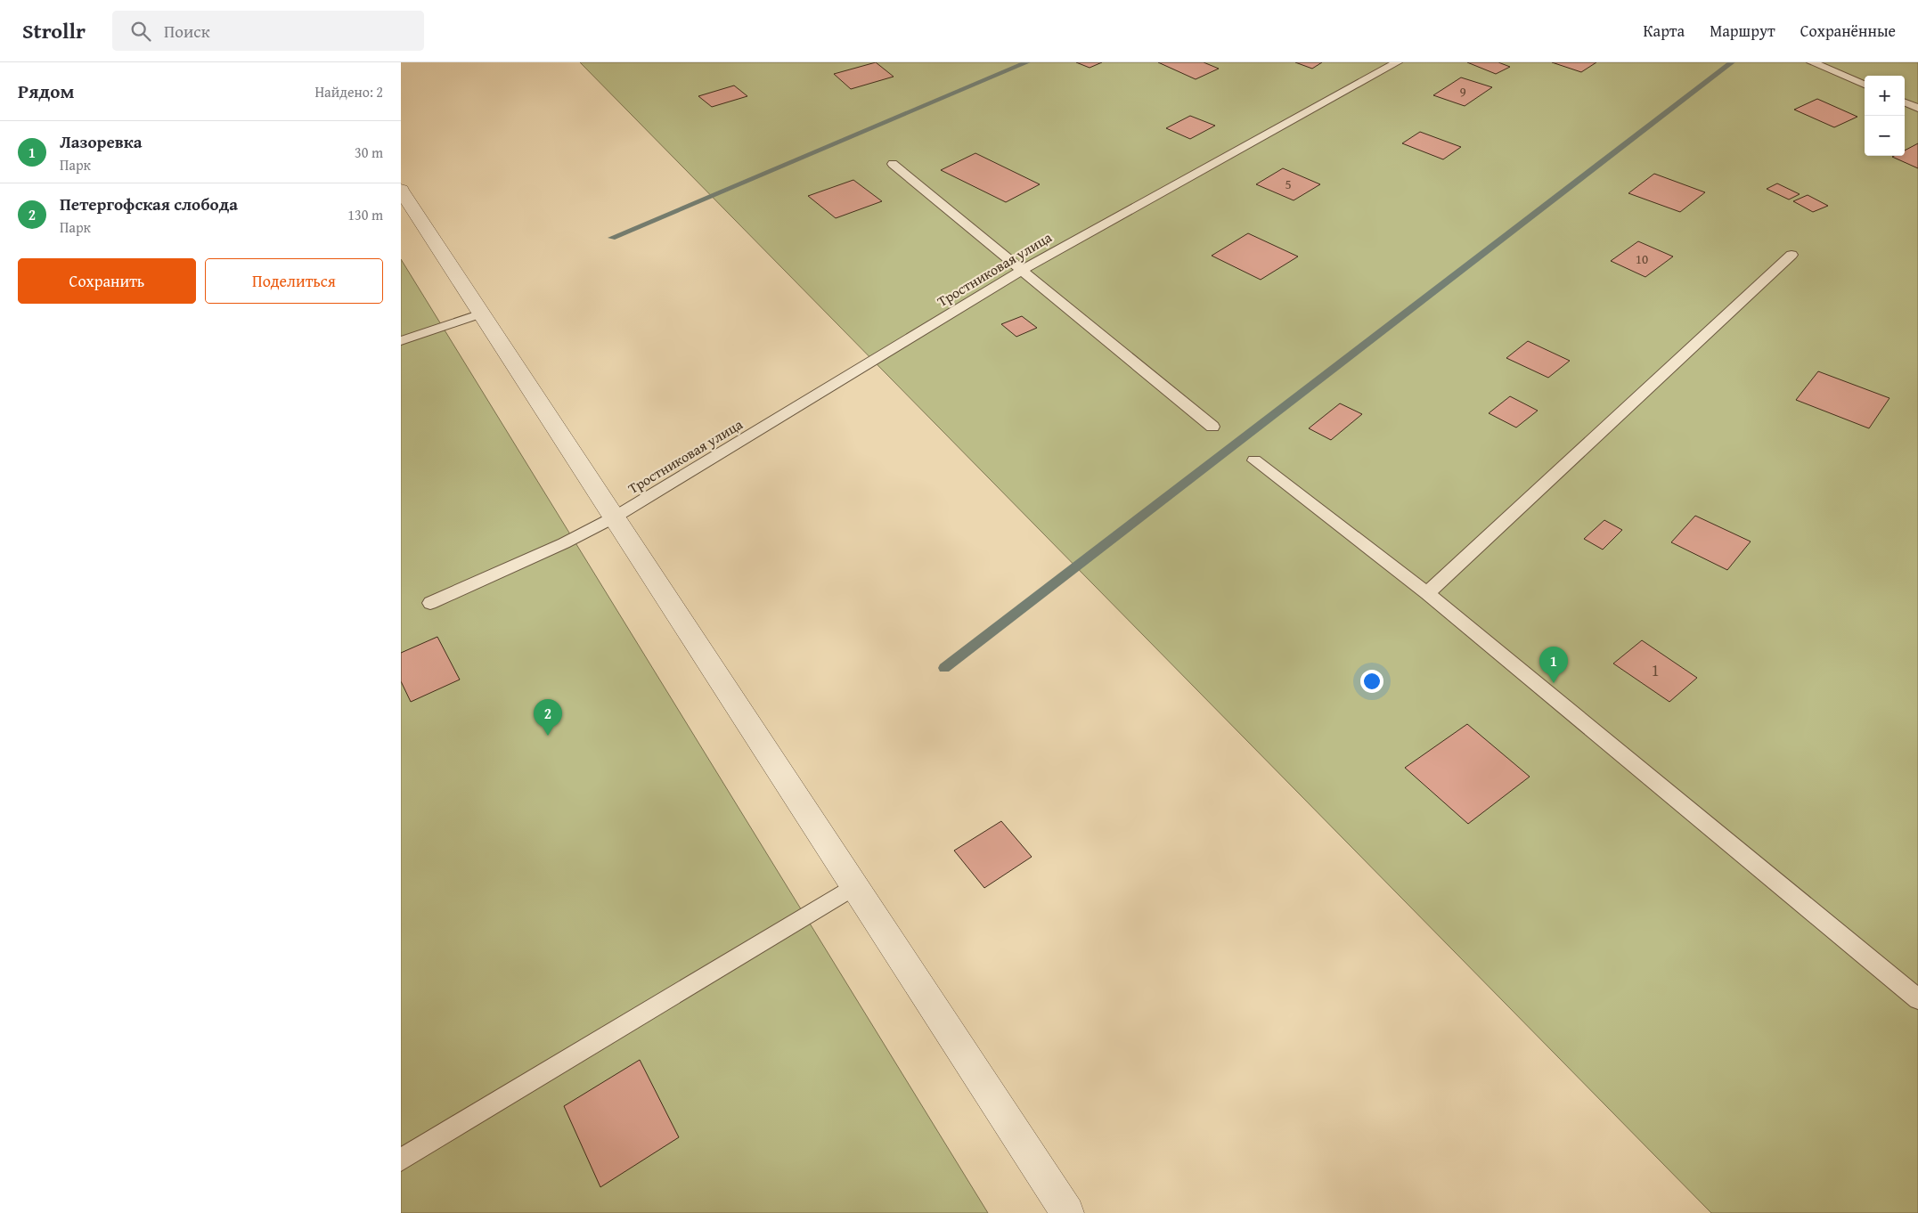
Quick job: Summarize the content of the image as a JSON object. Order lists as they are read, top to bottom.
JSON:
{
  "streets": {
    "lane": ["Тростниковая улица"]
  },
  "house_numbers": [
    "9",
    "5",
    "10",
    "1"
  ],
  "page": {
    "header": "Strollr",
    "search": "Поиск",
    "nav": ["Карта", "Маршрут", "Сохранённые"],
    "heading": ["Рядом", "Найдено: 2"],
    "map_buttons": ["+", "−"],
    "list": [
      {
        "mark": "1",
        "name": "Лазоревка",
        "note": "Парк",
        "value": "30 m"
      },
      {
        "mark": "2",
        "name": "Петергофская слобода",
        "note": "Парк",
        "value": "130 m"
      }
    ],
    "buttons": ["Сохранить", "Поделиться"],
    "pins": ["1", "2"]
  }
}
